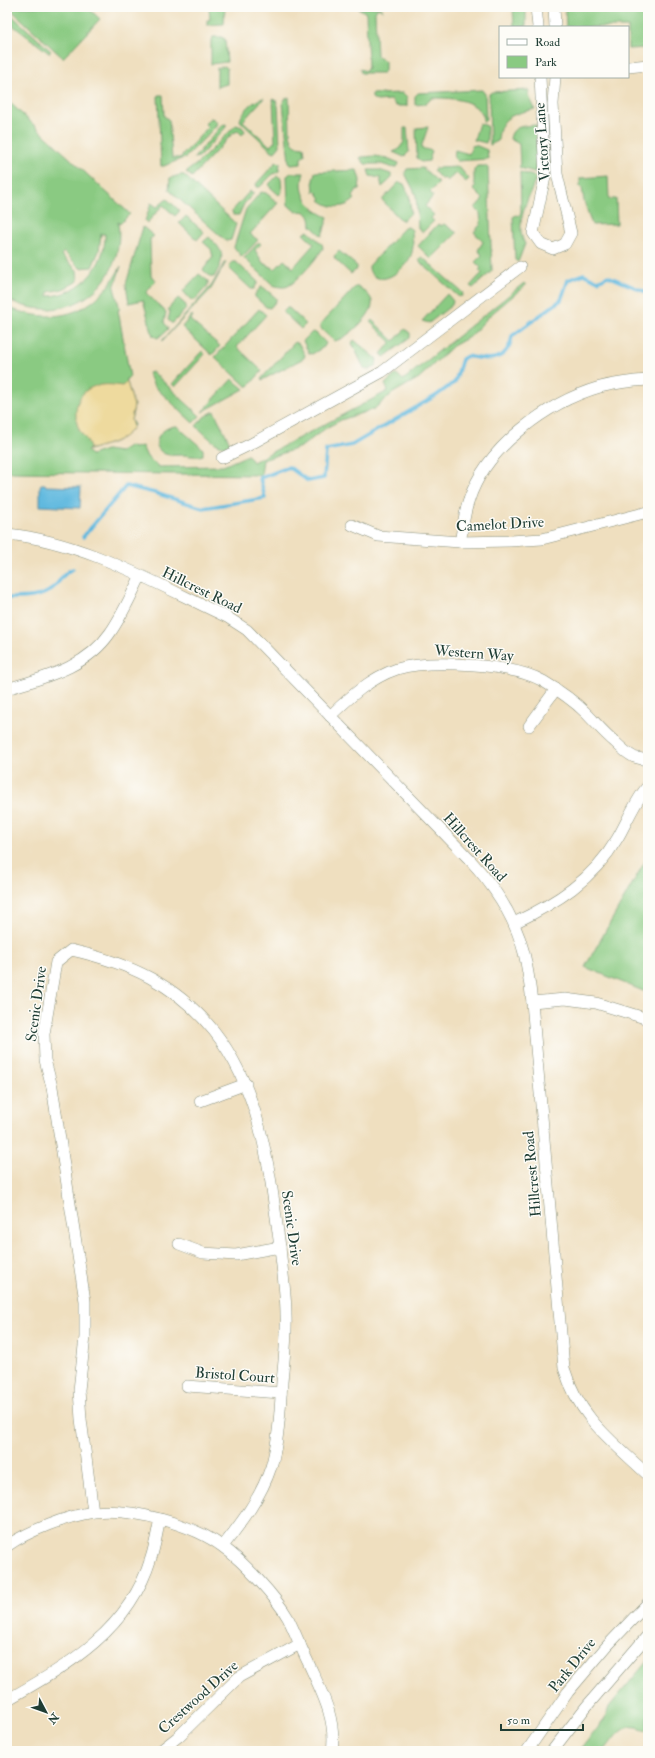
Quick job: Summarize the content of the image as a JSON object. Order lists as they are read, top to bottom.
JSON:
{
  "streets": {
    "street": [
      "Victory Lane",
      "Camelot Drive",
      "Hillcrest Road",
      "Western Way",
      "Scenic Drive",
      "Bristol Court",
      "Park Drive",
      "Crestwood Drive"
    ]
  },
  "crossings": [
    ["Hillcrest Road", "Western Way"],
    ["Scenic Drive", "Bristol Court"]
  ],
  "legend": ["Road", "Park"],
  "scale_bar": "50 m",
  "north": "bottom right"
}
